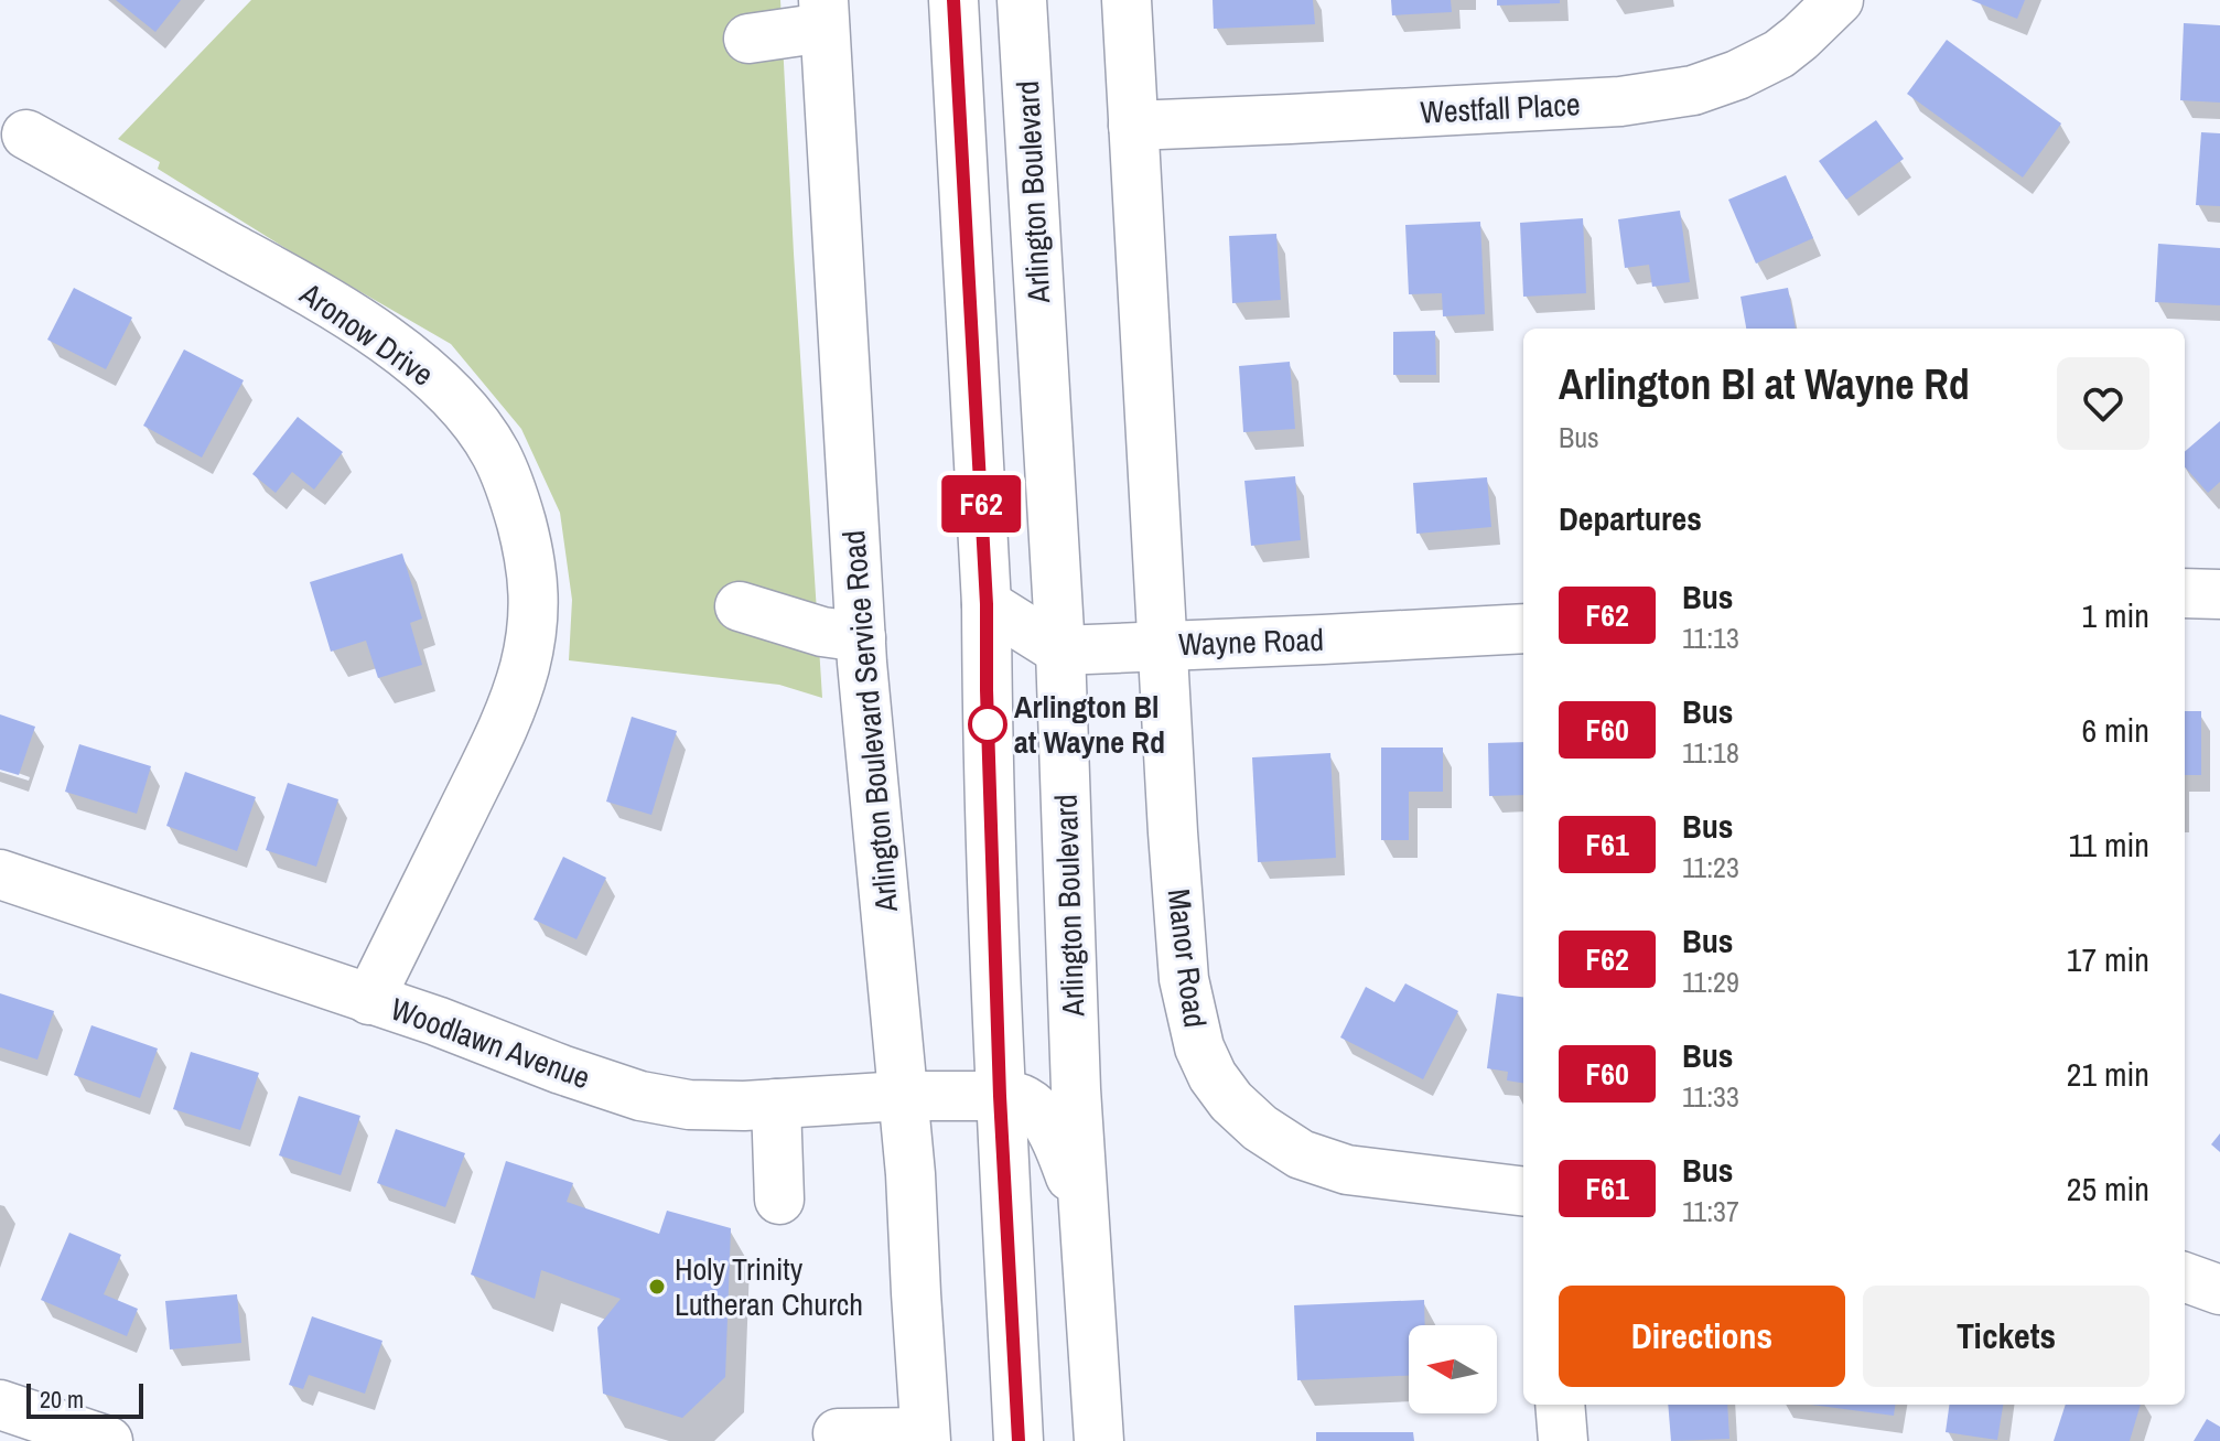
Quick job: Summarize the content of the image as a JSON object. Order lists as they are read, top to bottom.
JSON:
{
  "streets": {
    "main road": [
      "Westfall Place",
      "Arlington Boulevard",
      "Aronow Drive",
      "Wayne Road",
      "Arlington Boulevard Service Road",
      "Manor Road",
      "Woodlawn Avenue"
    ]
  },
  "crossings": [
    ["Arlington Boulevard", "Wayne Road"],
    ["Aronow Drive", "Woodlawn Avenue"],
    ["Wayne Road", "Manor Road"],
    ["Arlington Boulevard Service Road", "Woodlawn Avenue"]
  ],
  "places": ["Arlington Bl at Wayne Rd", "Holy Trinity Lutheran Church"],
  "lines": ["bus line F62"],
  "scale_bar": "20 m",
  "north": "left",
  "page": {
    "on_map": "F62",
    "heading": [
      ["Arlington Bl at Wayne Rd", "Bus"],
      "Departures"
    ],
    "list": [
      {
        "mark": "F62",
        "name": "Bus",
        "note": "11:13",
        "value": "1 min"
      },
      {
        "mark": "F60",
        "name": "Bus",
        "note": "11:18",
        "value": "6 min"
      },
      {
        "mark": "F61",
        "name": "Bus",
        "note": "11:23",
        "value": "11 min"
      },
      {
        "mark": "F62",
        "name": "Bus",
        "note": "11:29",
        "value": "17 min"
      },
      {
        "mark": "F60",
        "name": "Bus",
        "note": "11:33",
        "value": "21 min"
      },
      {
        "mark": "F61",
        "name": "Bus",
        "note": "11:37",
        "value": "25 min"
      }
    ],
    "buttons": ["Directions", "Tickets"],
    "scale": "20 m"
  }
}
